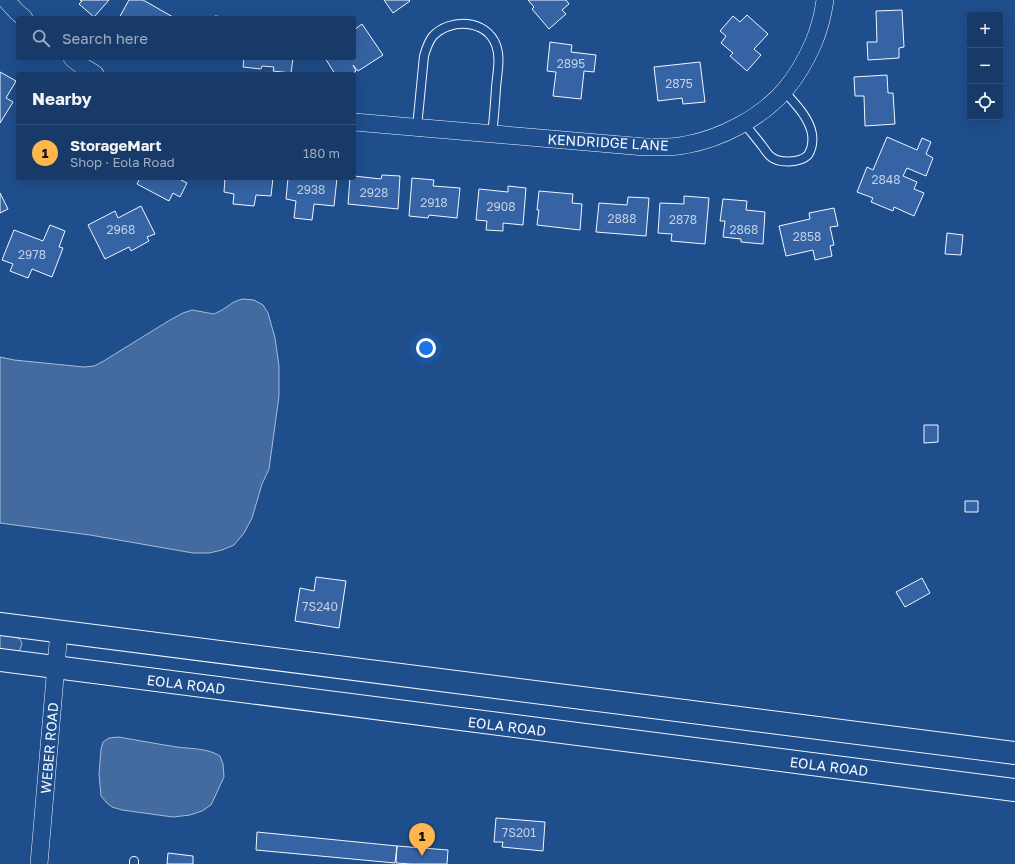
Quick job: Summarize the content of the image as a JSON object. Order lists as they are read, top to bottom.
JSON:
{
  "streets": {
    "main road": ["EOLA ROAD"],
    "street": ["KENDRIDGE LANE", "WEBER ROAD"]
  },
  "crossings": [
    ["EOLA ROAD", "WEBER ROAD"]
  ],
  "house_numbers": [
    "2895",
    "2875",
    "2848",
    "2938",
    "2928",
    "2918",
    "2908",
    "2888",
    "2878",
    "2968",
    "2868",
    "2858",
    "2978",
    "7S240",
    "7S201"
  ],
  "page": {
    "map_buttons": ["+", "−"],
    "search": "Search here",
    "heading": "Nearby",
    "list": [
      {
        "mark": "1",
        "name": "StorageMart",
        "note": "Shop · Eola Road",
        "value": "180 m"
      }
    ],
    "pins": "1"
  }
}
